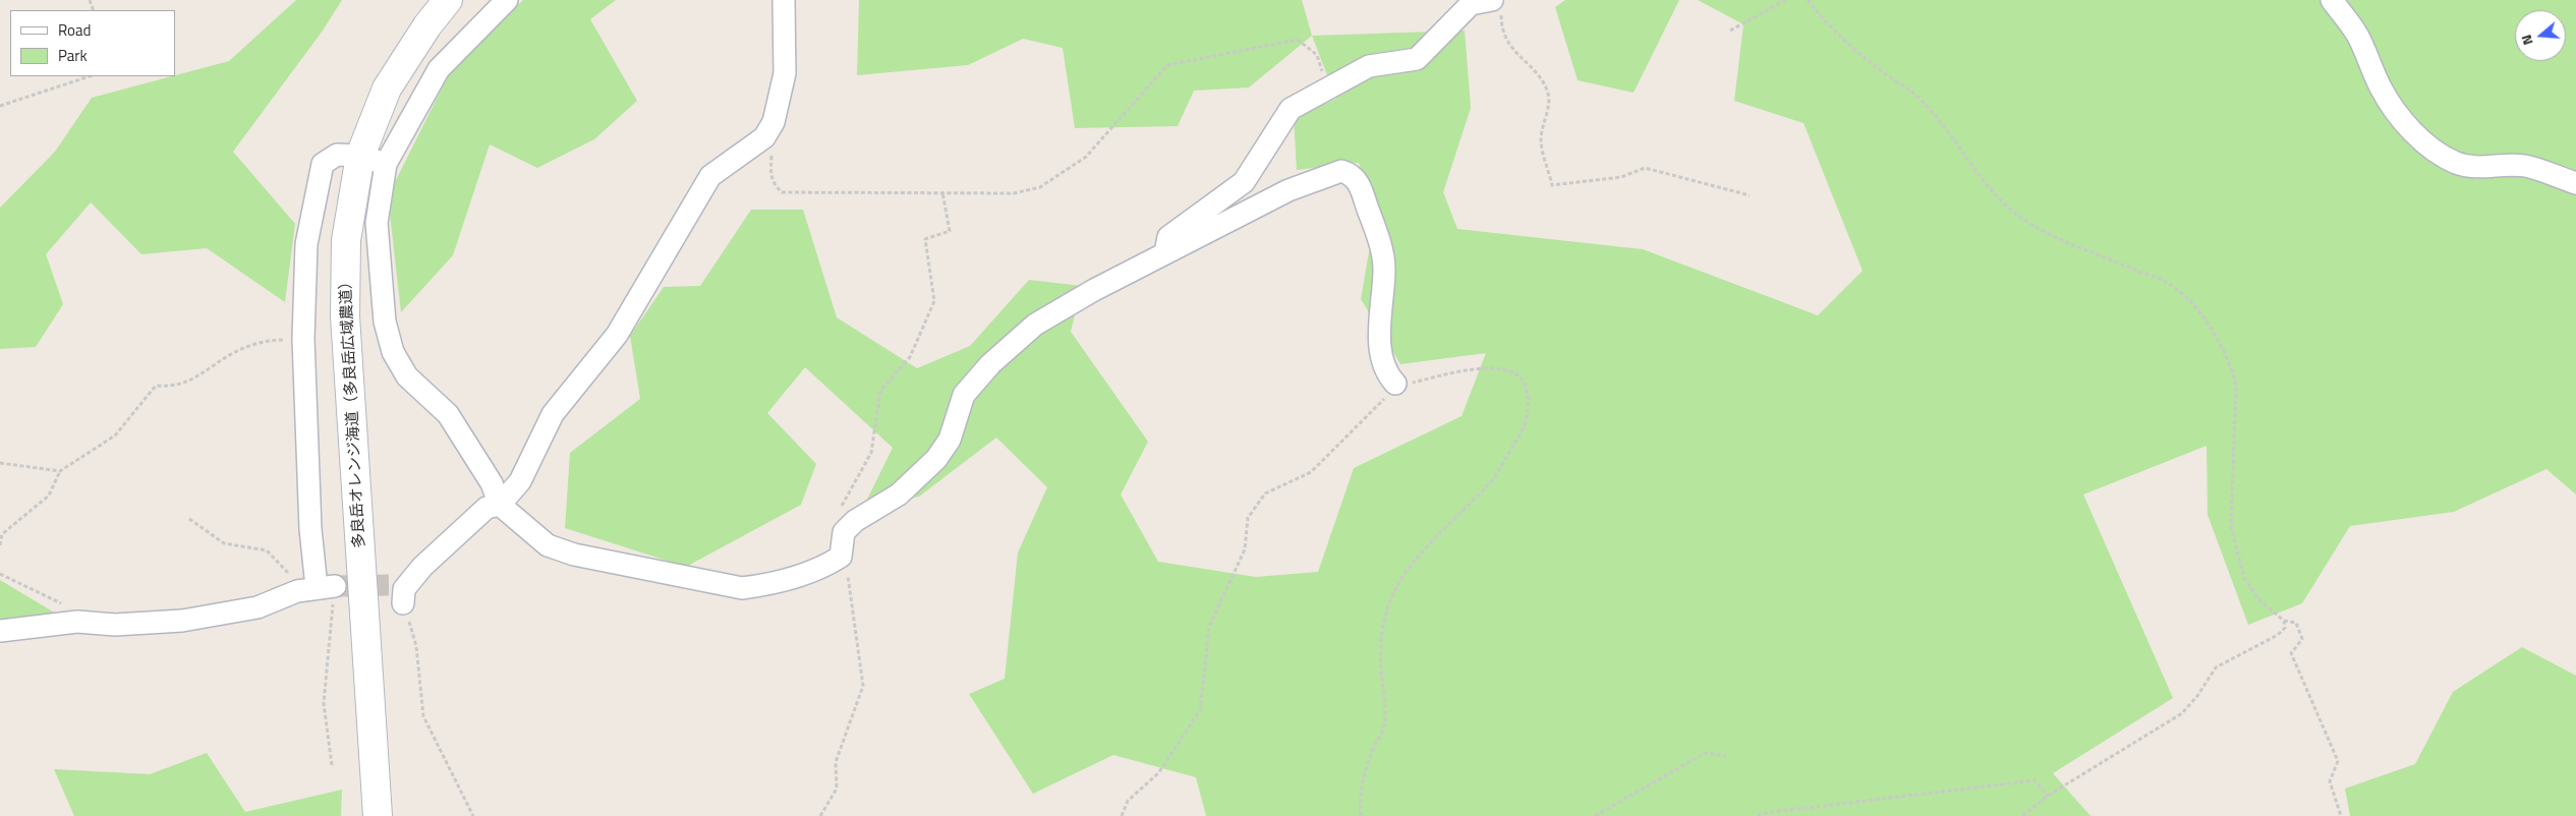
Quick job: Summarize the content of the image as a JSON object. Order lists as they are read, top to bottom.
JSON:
{
  "streets": {
    "street": ["多良岳オレンジ海道（多良岳広域農道）"]
  },
  "legend": ["Road", "Park"],
  "north": "left"
}
